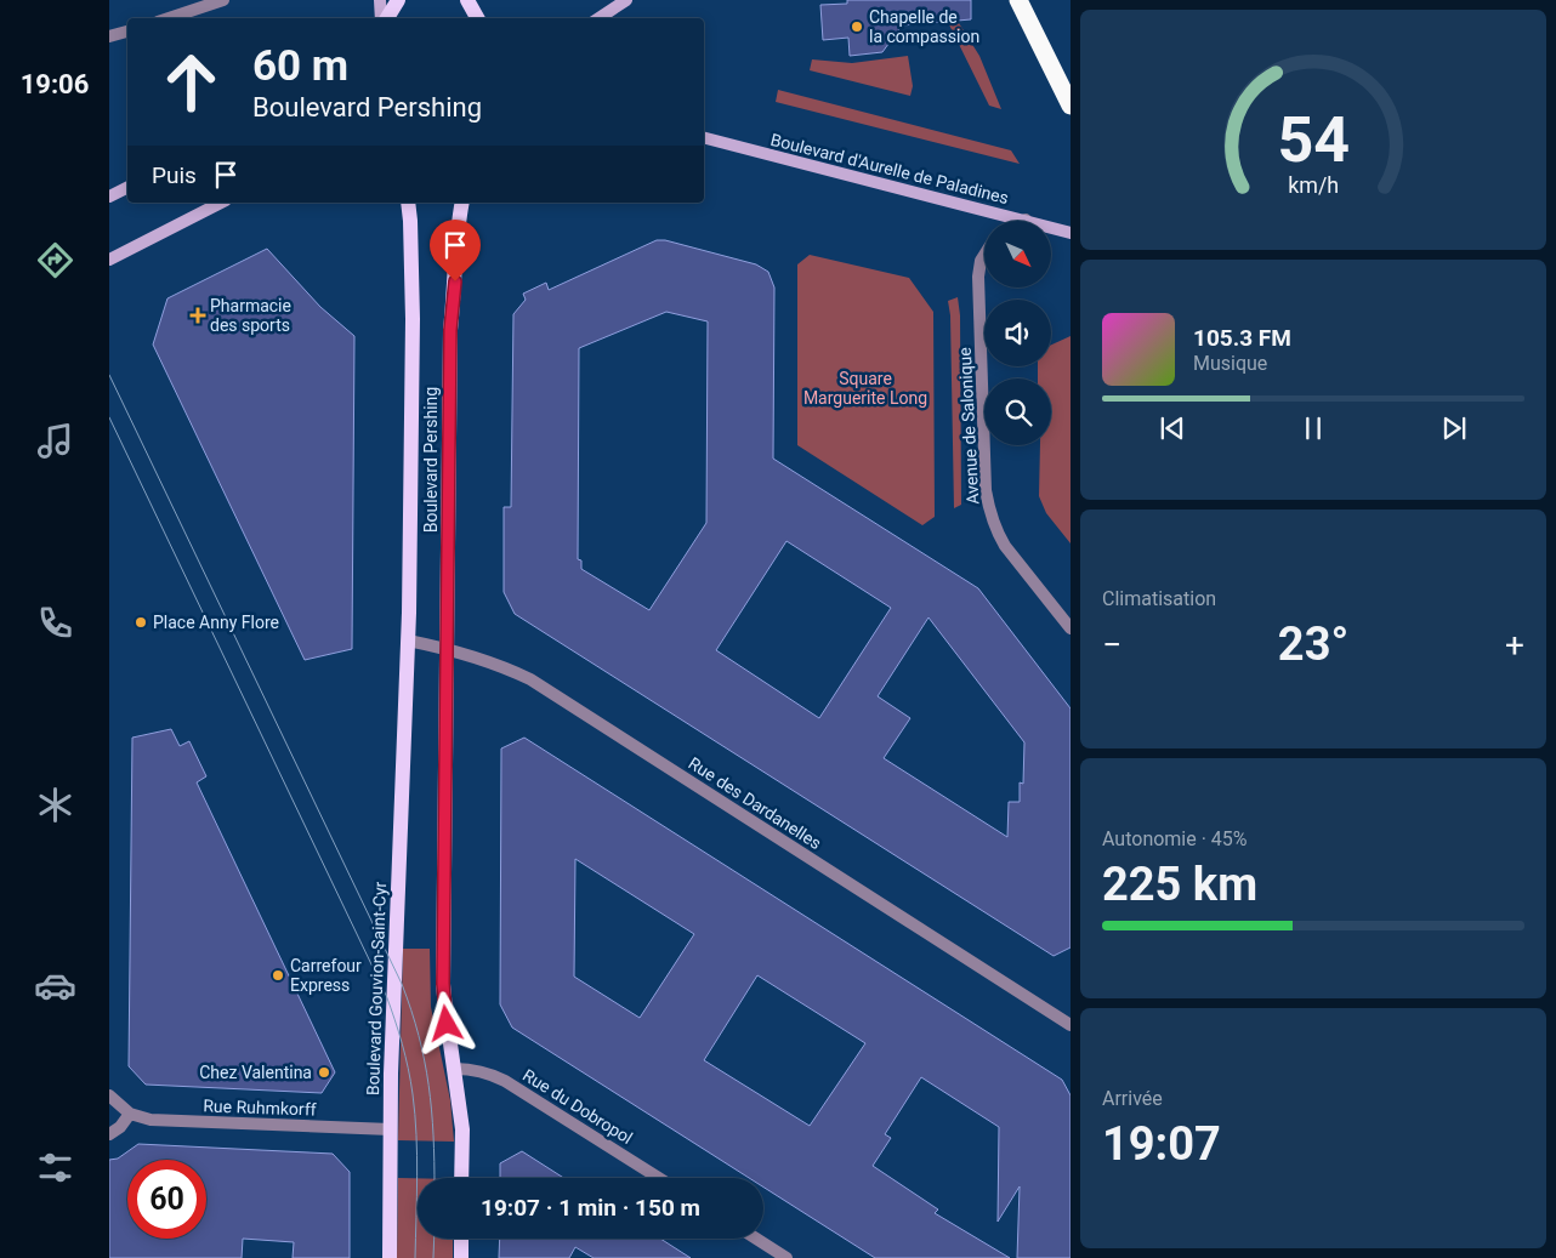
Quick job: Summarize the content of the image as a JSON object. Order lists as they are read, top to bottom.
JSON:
{
  "streets": {
    "main road": ["Boulevard Pershing", "Boulevard Gouvion-Saint-Cyr"],
    "street": [
      "Boulevard d'Aurelle de Paladines",
      "Avenue de Salonique",
      "Rue des Dardanelles",
      "Rue du Dobropol",
      "Rue Ruhmkorff"
    ]
  },
  "crossings": [
    ["Boulevard Pershing", "Rue des Dardanelles"],
    ["Boulevard Pershing", "Boulevard Gouvion-Saint-Cyr"],
    ["Boulevard Pershing", "Rue du Dobropol"],
    ["Boulevard Gouvion-Saint-Cyr", "Rue Ruhmkorff"]
  ],
  "parks": ["Square Marguerite Long"],
  "places": {
    "other": [
      "Chapelle de la compassion",
      "Place Anny Flore",
      "Carrefour Express",
      "Chez Valentina"
    ],
    "health": ["Pharmacie des sports"]
  },
  "north": "bottom right",
  "page": {
    "tabs": "19:06",
    "turn": ["60 m", "Boulevard Pershing"],
    "then": "Puis",
    "song": ["105.3 FM", "Musique"],
    "tile": [
      "Climatisation",
      ["Autonomie · 45%", "225 km"],
      ["Arrivée", "19:07"]
    ],
    "heat": ["−", "23°", "+"],
    "limit": "60",
    "trip": "19:07 · 1 min · 150 m",
    "gauge": ["54", "km/h"]
  }
}
